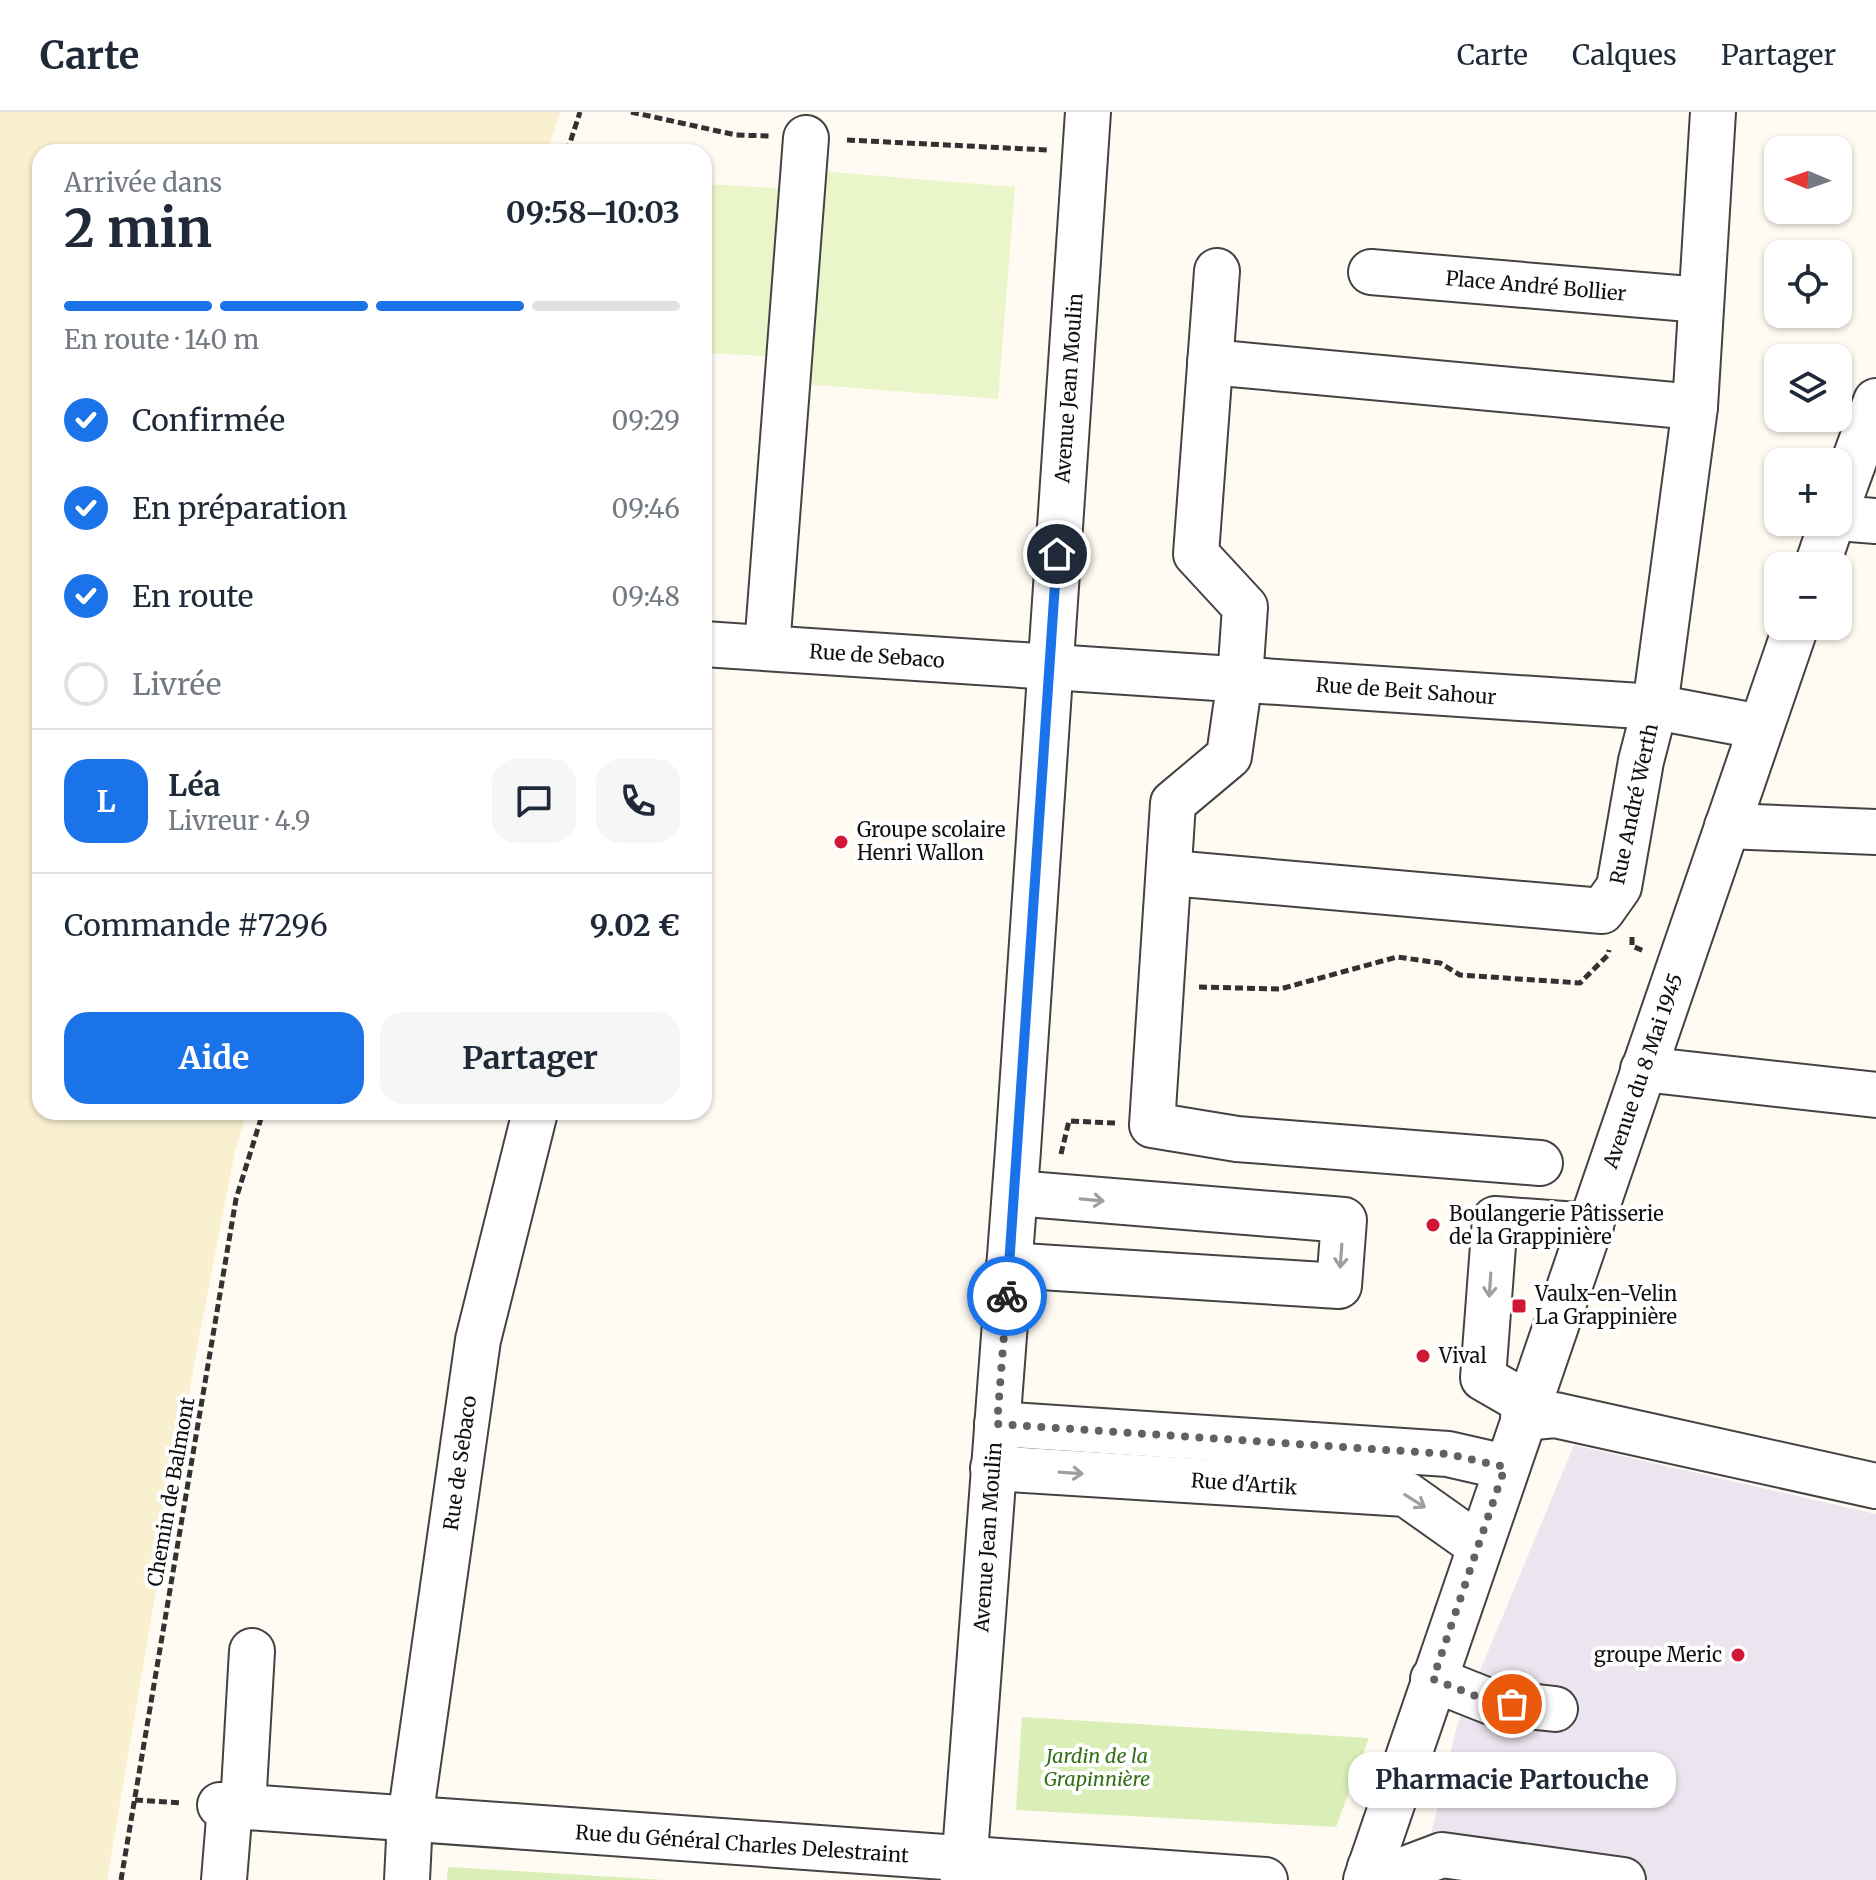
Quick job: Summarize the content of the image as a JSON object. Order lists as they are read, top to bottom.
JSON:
{
  "streets": {
    "street": [
      "Place André Bollier",
      "Avenue Jean Moulin",
      "Rue de Sebaco",
      "Rue de Beit Sahour",
      "Rue André Werth",
      "Avenue du 8 Mai 1945",
      "Rue d'Artik",
      "Rue du Général Charles Delestraint"
    ],
    "path": ["Chemin de Balmont"]
  },
  "crossings": [
    ["Place André Bollier", "Rue André Werth"],
    ["Avenue Jean Moulin", "Rue de Sebaco"],
    ["Avenue Jean Moulin", "Rue de Beit Sahour"],
    ["Avenue Jean Moulin", "Rue d'Artik"],
    ["Avenue Jean Moulin", "Rue du Général Charles Delestraint"],
    ["Rue de Sebaco", "Rue de Beit Sahour"],
    ["Rue de Sebaco", "Rue du Général Charles Delestraint"],
    ["Rue de Beit Sahour", "Rue André Werth"],
    ["Rue de Beit Sahour", "Avenue du 8 Mai 1945"],
    ["Avenue du 8 Mai 1945", "Rue d'Artik"]
  ],
  "parks": ["Jardin de la Grapinnière"],
  "places": {
    "other": [
      "Groupe scolaire Henri Wallon",
      "Boulangerie Pâtisserie de la Grappinière",
      "Vival",
      "groupe Meric",
      "Pharmacie Partouche"
    ],
    "transit": ["Vaulx-en-Velin La Grappinière"]
  },
  "north": "left",
  "page": {
    "header": "Carte",
    "nav": ["Carte", "Calques", "Partager"],
    "map_buttons": ["+", "−"],
    "heading": ["2 min", "Arrivée dans", "09:58–10:03"],
    "panel": [
      "Léa",
      "Livreur · 4.9",
      "Commande #7296",
      "9.02 €"
    ],
    "bar": "En route · 140 m",
    "list": [
      ["Confirmée", "09:29"],
      ["En préparation", "09:46"],
      ["En route", "09:48"],
      "Livrée"
    ],
    "round": "L",
    "buttons": ["Aide", "Partager"],
    "bubble": "Pharmacie Partouche"
  }
}
